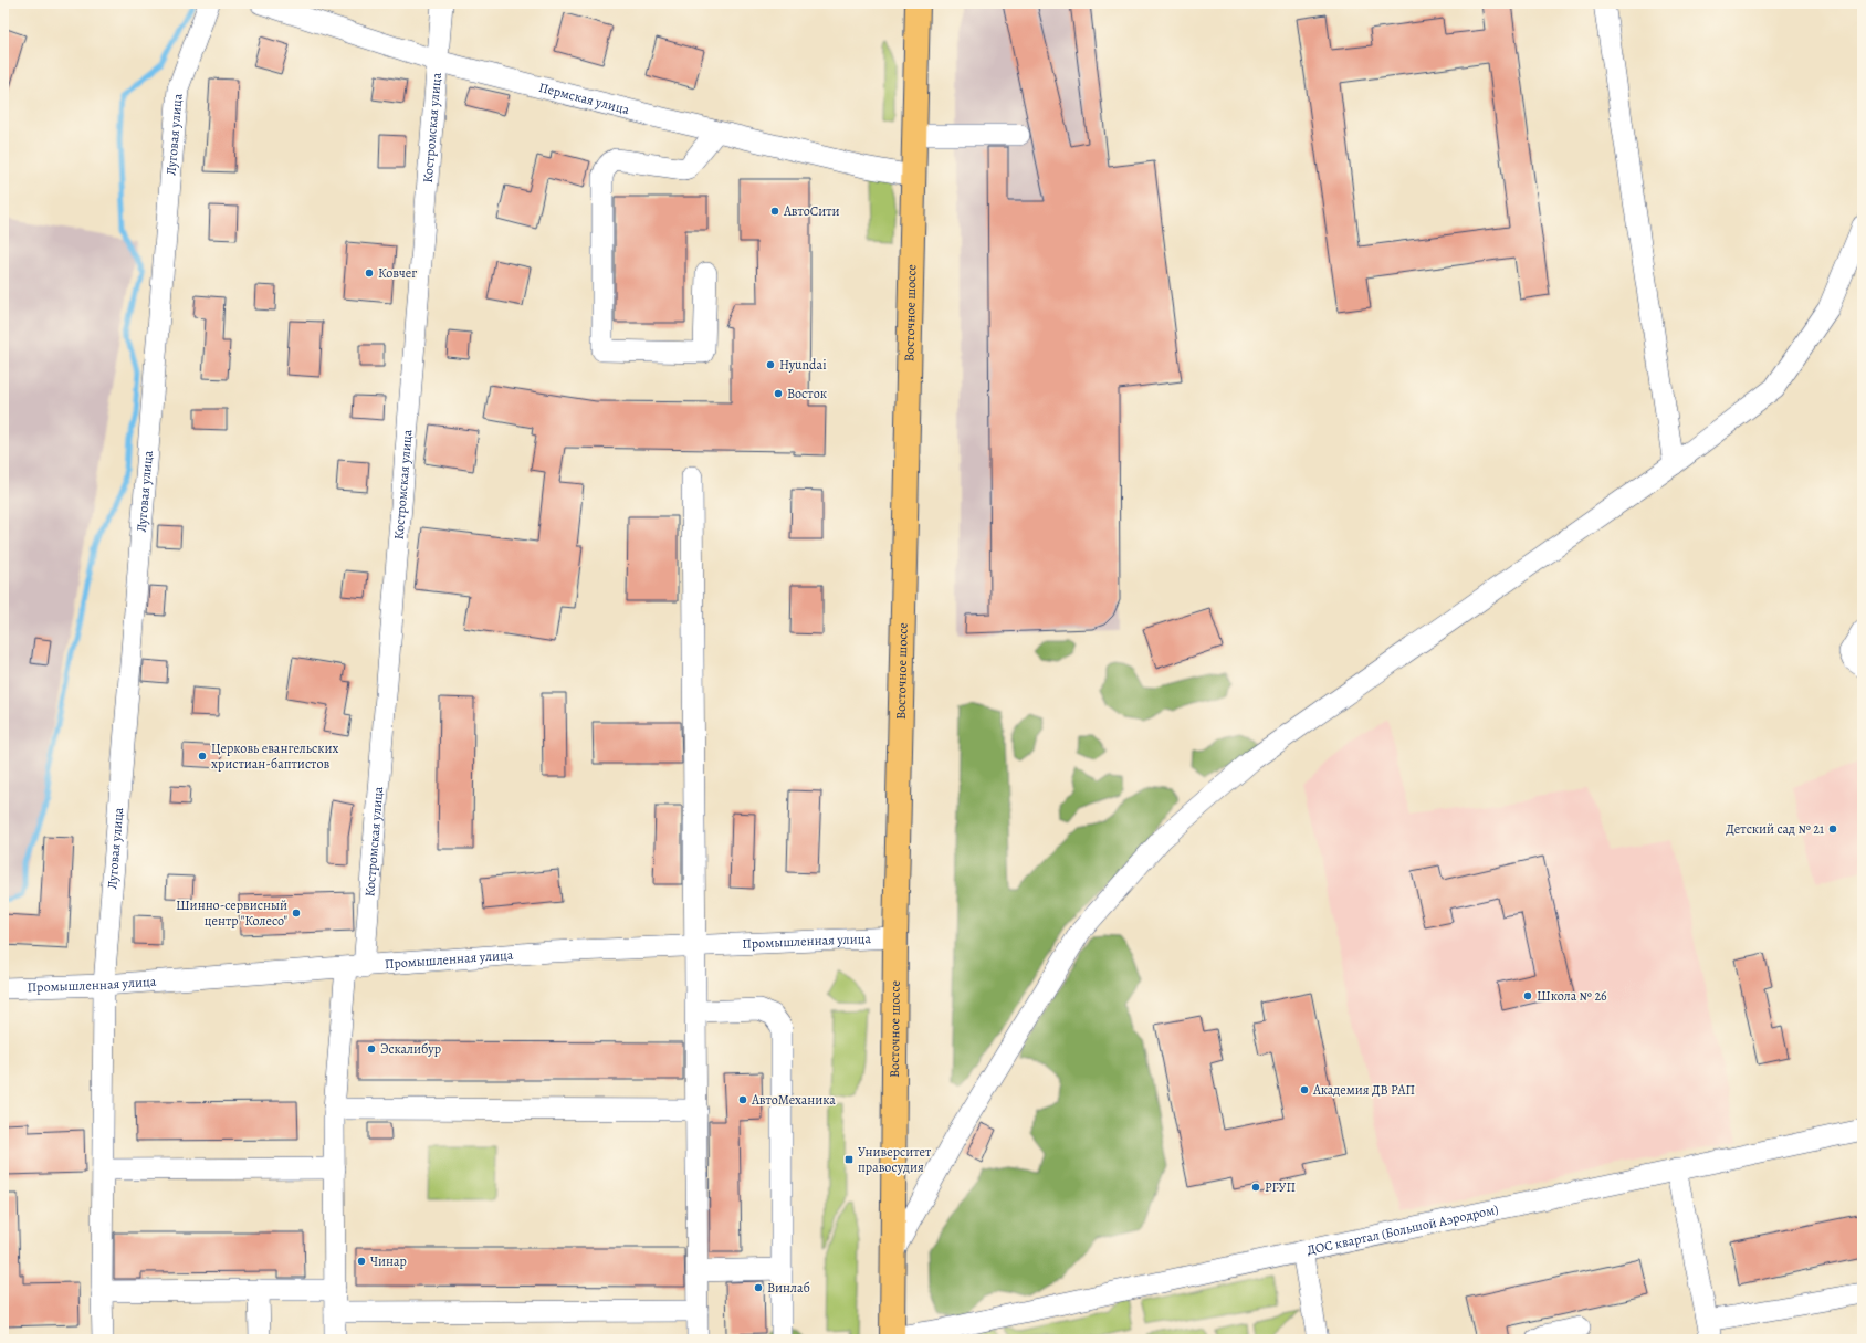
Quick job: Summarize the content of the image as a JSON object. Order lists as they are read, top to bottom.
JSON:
{
  "streets": {
    "main road": ["Восточное шоссе"],
    "street": [
      "Пермская улица",
      "Костромская улица",
      "Луговая улица",
      "Промышленная улица",
      "ДОС квартал (Большой Аэродром)"
    ]
  },
  "crossings": [
    ["Пермская улица", "Костромская улица"],
    ["Пермская улица", "Восточное шоссе"],
    ["Костромская улица", "Промышленная улица"],
    ["Луговая улица", "Промышленная улица"],
    ["Восточное шоссе", "Промышленная улица"],
    ["Восточное шоссе", "ДОС квартал (Большой Аэродром)"]
  ],
  "places": {
    "other": [
      "АвтоСити",
      "Ковчег",
      "Hyundai",
      "Восток",
      "Церковь евангельских христиан-баптистов",
      "Детский сад № 21",
      "Шинно-сервисный центр \"Колесо\"",
      "Школа № 26",
      "Эскалибур",
      "Академия ДВ РАП",
      "АвтоМеханика",
      "РГУП",
      "Чинар",
      "Винлаб"
    ],
    "transit": ["Университет правосудия"]
  }
}
